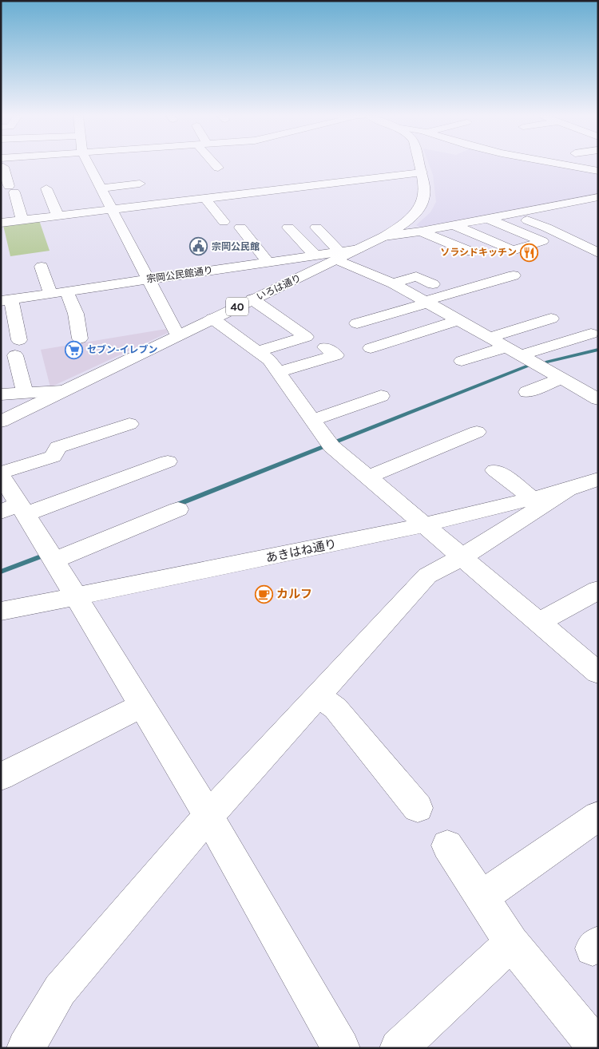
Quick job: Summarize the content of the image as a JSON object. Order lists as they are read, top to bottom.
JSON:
{
  "streets": {
    "street": [
      "宗岡公民館通り",
      "いろは通り",
      "40",
      "あきはね通り"
    ]
  },
  "crossings": [
    ["宗岡公民館通り", "いろは通り"]
  ],
  "places": {
    "public building": ["宗岡公民館"],
    "restaurant": ["ソラシドキッチン"],
    "supermarket": ["セブン-イレブン"],
    "cafe": ["カルフ"]
  }
}
